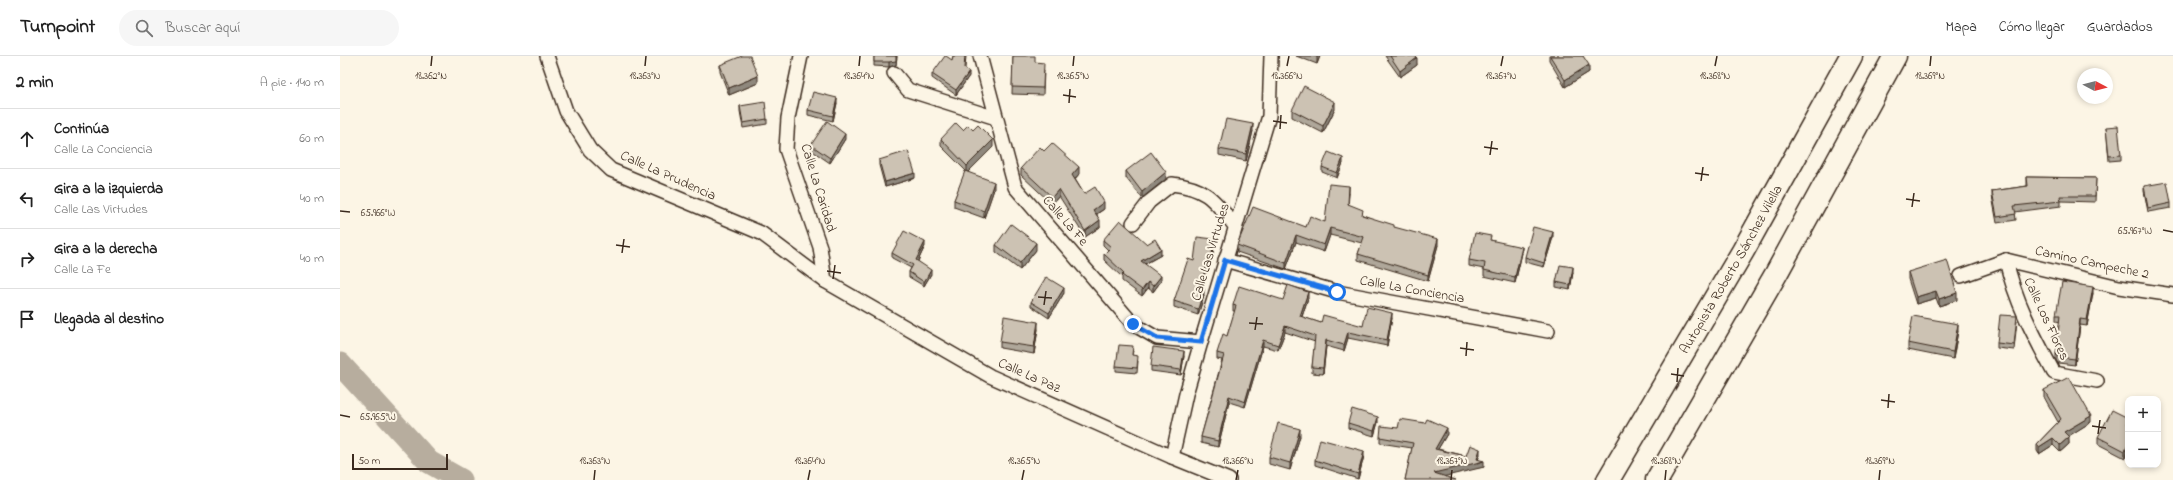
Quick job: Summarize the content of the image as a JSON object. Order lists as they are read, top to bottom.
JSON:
{
  "streets": {
    "highway": ["Autopista Roberto Sánchez Vilella"],
    "street": [
      "Calle La Prudencia",
      "Calle La Caridad",
      "Calle La Fe",
      "Calle Las Virtudes",
      "Camino Campeche 2",
      "Calle La Conciencia",
      "Calle Los Flores",
      "Calle La Paz"
    ]
  },
  "crossings": [
    ["Calle La Prudencia", "Calle La Caridad"],
    ["Calle La Prudencia", "Calle La Paz"],
    ["Calle La Caridad", "Calle La Paz"],
    ["Calle La Fe", "Calle Las Virtudes"],
    ["Calle Las Virtudes", "Calle La Conciencia"],
    ["Calle Las Virtudes", "Calle La Paz"],
    ["Camino Campeche 2", "Calle Los Flores"]
  ],
  "scale_bar": "50 m",
  "north": "right",
  "page": {
    "header": "Turnpoint",
    "search": "Buscar aquí",
    "nav": ["Mapa", "Cómo llegar", "Guardados"],
    "heading": ["2 min", "A pie · 140 m"],
    "list": [
      ["Continúa", "Calle La Conciencia", "60 m"],
      ["Gira a la izquierda", "Calle Las Virtudes", "40 m"],
      ["Gira a la derecha", "Calle La Fe", "40 m"],
      "Llegada al destino"
    ],
    "map_buttons": ["+", "−"],
    "scale": "50 m"
  },
  "coordinates": [
    "18.362°N",
    "18.363°N",
    "18.364°N",
    "18.365°N",
    "18.366°N",
    "18.367°N",
    "18.368°N",
    "18.369°N",
    "65.966°W",
    "65.967°W",
    "65.965°W"
  ]
}
